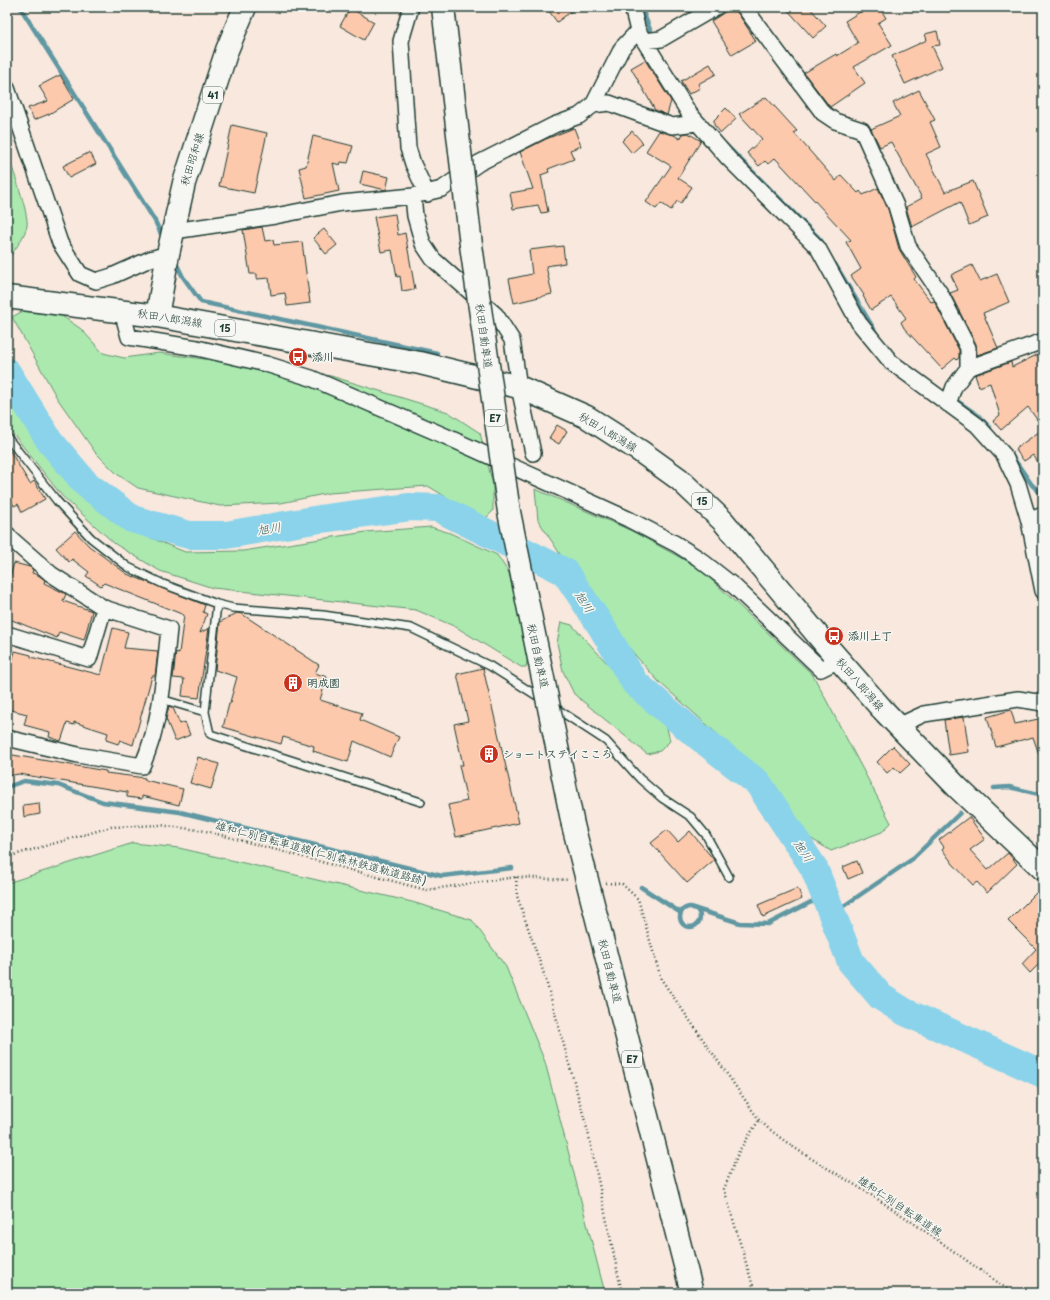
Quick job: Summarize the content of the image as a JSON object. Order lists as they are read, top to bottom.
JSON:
{
  "streets": {
    "main road": [
      "41",
      "秋田昭和線",
      "秋田八郎潟線",
      "15",
      "秋田自動車道",
      "E7"
    ],
    "path": ["雄和仁別自転車道線(仁別森林鉄道軌道路跡)", "雄和仁別自転車道線"]
  },
  "crossings": [
    ["秋田昭和線", "秋田八郎潟線"]
  ],
  "water": ["旭川"],
  "places": {
    "bus stop": ["添川", "添川上丁"],
    "building": ["明成園", "ショートステイこころ"]
  }
}
